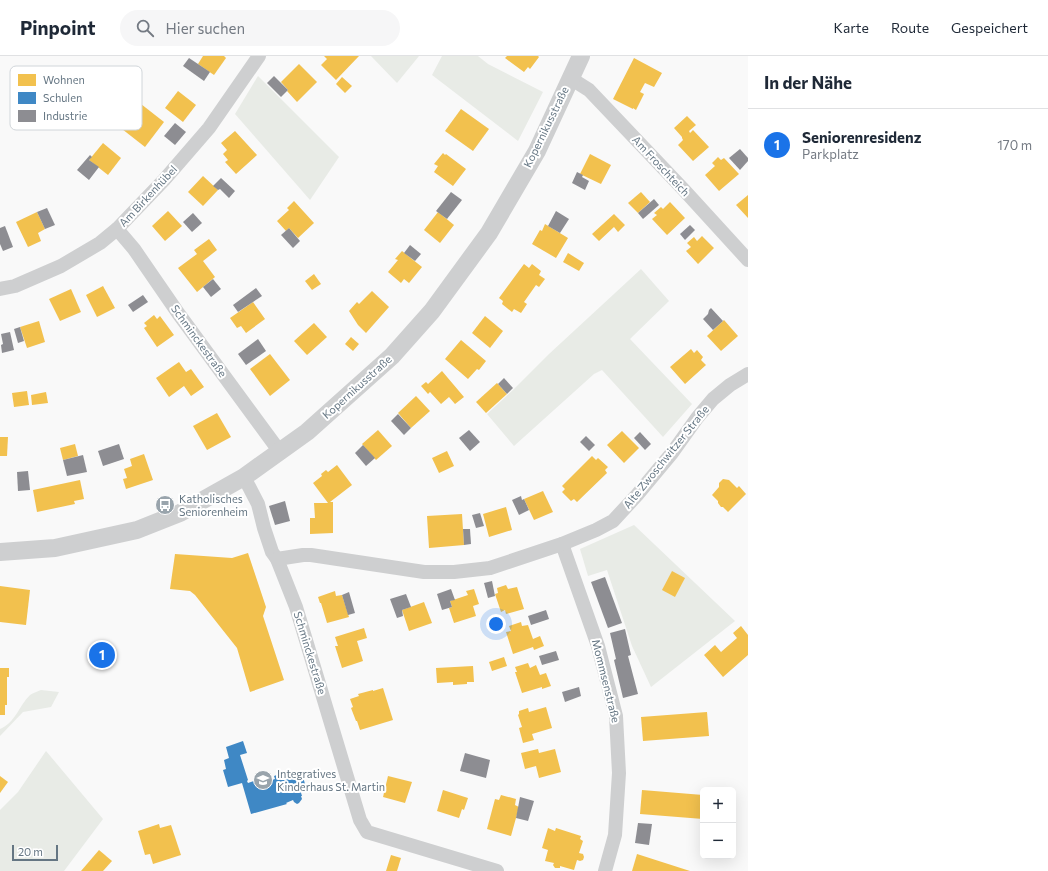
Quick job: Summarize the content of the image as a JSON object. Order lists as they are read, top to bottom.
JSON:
{
  "streets": {
    "street": [
      "Kopernikusstraße",
      "Am Froschteich",
      "Am Birkenhübel",
      "Schminckestraße",
      "Alte Zwoschwitzer Straße",
      "Mommsenstraße"
    ]
  },
  "crossings": [
    ["Kopernikusstraße", "Am Froschteich"],
    ["Kopernikusstraße", "Schminckestraße"],
    ["Am Birkenhübel", "Schminckestraße"],
    ["Schminckestraße", "Alte Zwoschwitzer Straße"],
    ["Alte Zwoschwitzer Straße", "Mommsenstraße"]
  ],
  "places": {
    "bus stop": ["Katholisches Seniorenheim"],
    "school or university": ["Integratives Kinderhaus St. Martin"]
  },
  "legend": ["Wohnen", "Schulen", "Industrie"],
  "scale_bar": "20 m",
  "page": {
    "header": "Pinpoint",
    "search": "Hier suchen",
    "nav": ["Karte", "Route", "Gespeichert"],
    "heading": "In der Nähe",
    "list": [
      {
        "mark": "1",
        "name": "Seniorenresidenz",
        "note": "Parkplatz",
        "value": "170 m"
      }
    ],
    "pins": "1",
    "map_buttons": ["+", "−"],
    "scale": "20 m"
  }
}
